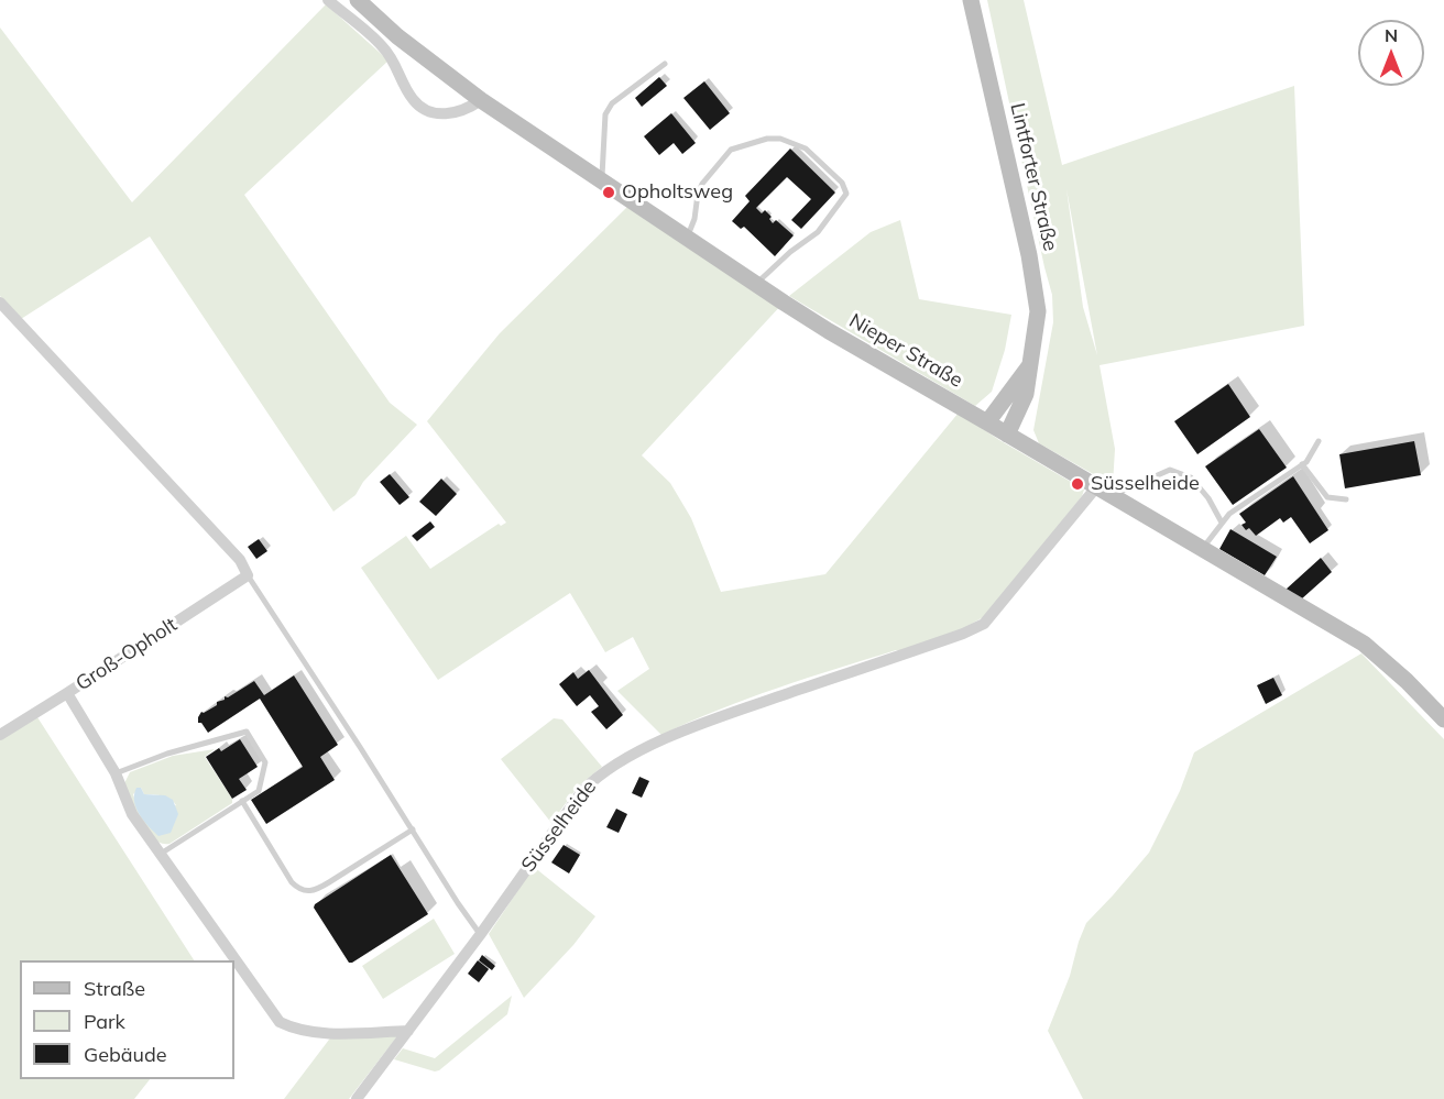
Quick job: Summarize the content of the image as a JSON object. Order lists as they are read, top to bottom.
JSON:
{
  "streets": {
    "main road": ["Lintforter Straße", "Nieper Straße"],
    "street": ["Groß-Opholt", "Süsselheide"]
  },
  "crossings": [
    ["Lintforter Straße", "Nieper Straße"],
    ["Nieper Straße", "Süsselheide"],
    ["Groß-Opholt", "Süsselheide"]
  ],
  "places": ["Opholtsweg", "Süsselheide"],
  "legend": ["Straße", "Park", "Gebäude"],
  "north": "top"
}
